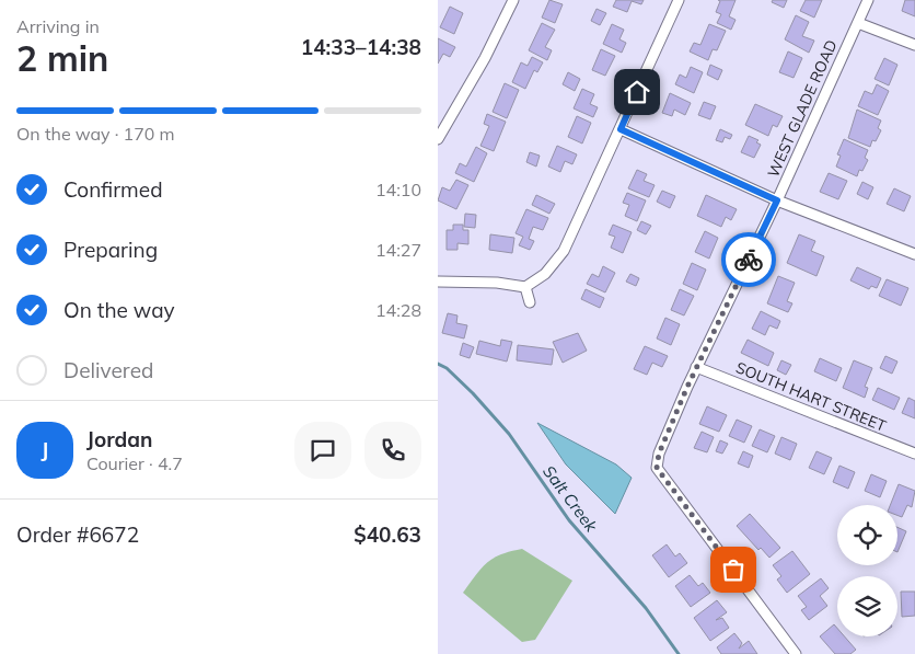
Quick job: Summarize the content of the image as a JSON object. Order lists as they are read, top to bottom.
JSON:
{
  "streets": {
    "street": ["WEST GLADE ROAD", "SOUTH HART STREET"]
  },
  "crossings": [
    ["WEST GLADE ROAD", "SOUTH HART STREET"]
  ],
  "water": ["Salt Creek"],
  "page": {
    "heading": ["2 min", "Arriving in", "14:33–14:38"],
    "panel": [
      "Jordan",
      "Courier · 4.7",
      "Order #6672",
      "$40.63"
    ],
    "bar": "On the way · 170 m",
    "list": [
      ["Confirmed", "14:10"],
      ["Preparing", "14:27"],
      ["On the way", "14:28"],
      "Delivered"
    ],
    "round": "J"
  }
}
